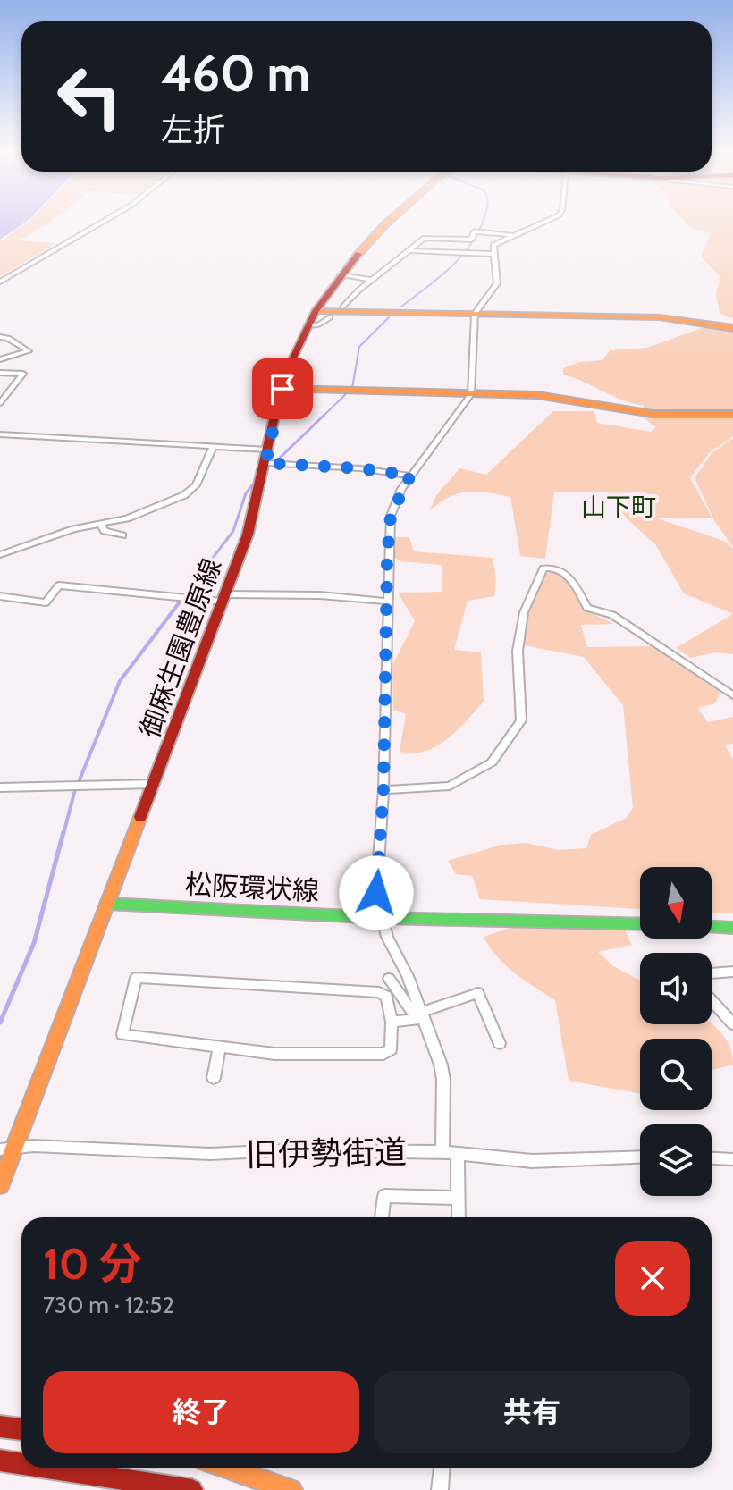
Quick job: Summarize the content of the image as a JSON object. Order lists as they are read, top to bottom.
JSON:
{
  "streets": {
    "main road": ["御麻生園豊原線", "松阪環状線"],
    "street": ["旧伊勢街道"]
  },
  "crossings": [
    ["御麻生園豊原線", "松阪環状線"],
    ["御麻生園豊原線", "旧伊勢街道"]
  ],
  "districts": ["山下町"],
  "north": "bottom",
  "page": {
    "turn": ["460 m", "左折"],
    "heading": ["10 分", "730 m · 12:52"],
    "buttons": ["終了", "共有"]
  }
}
